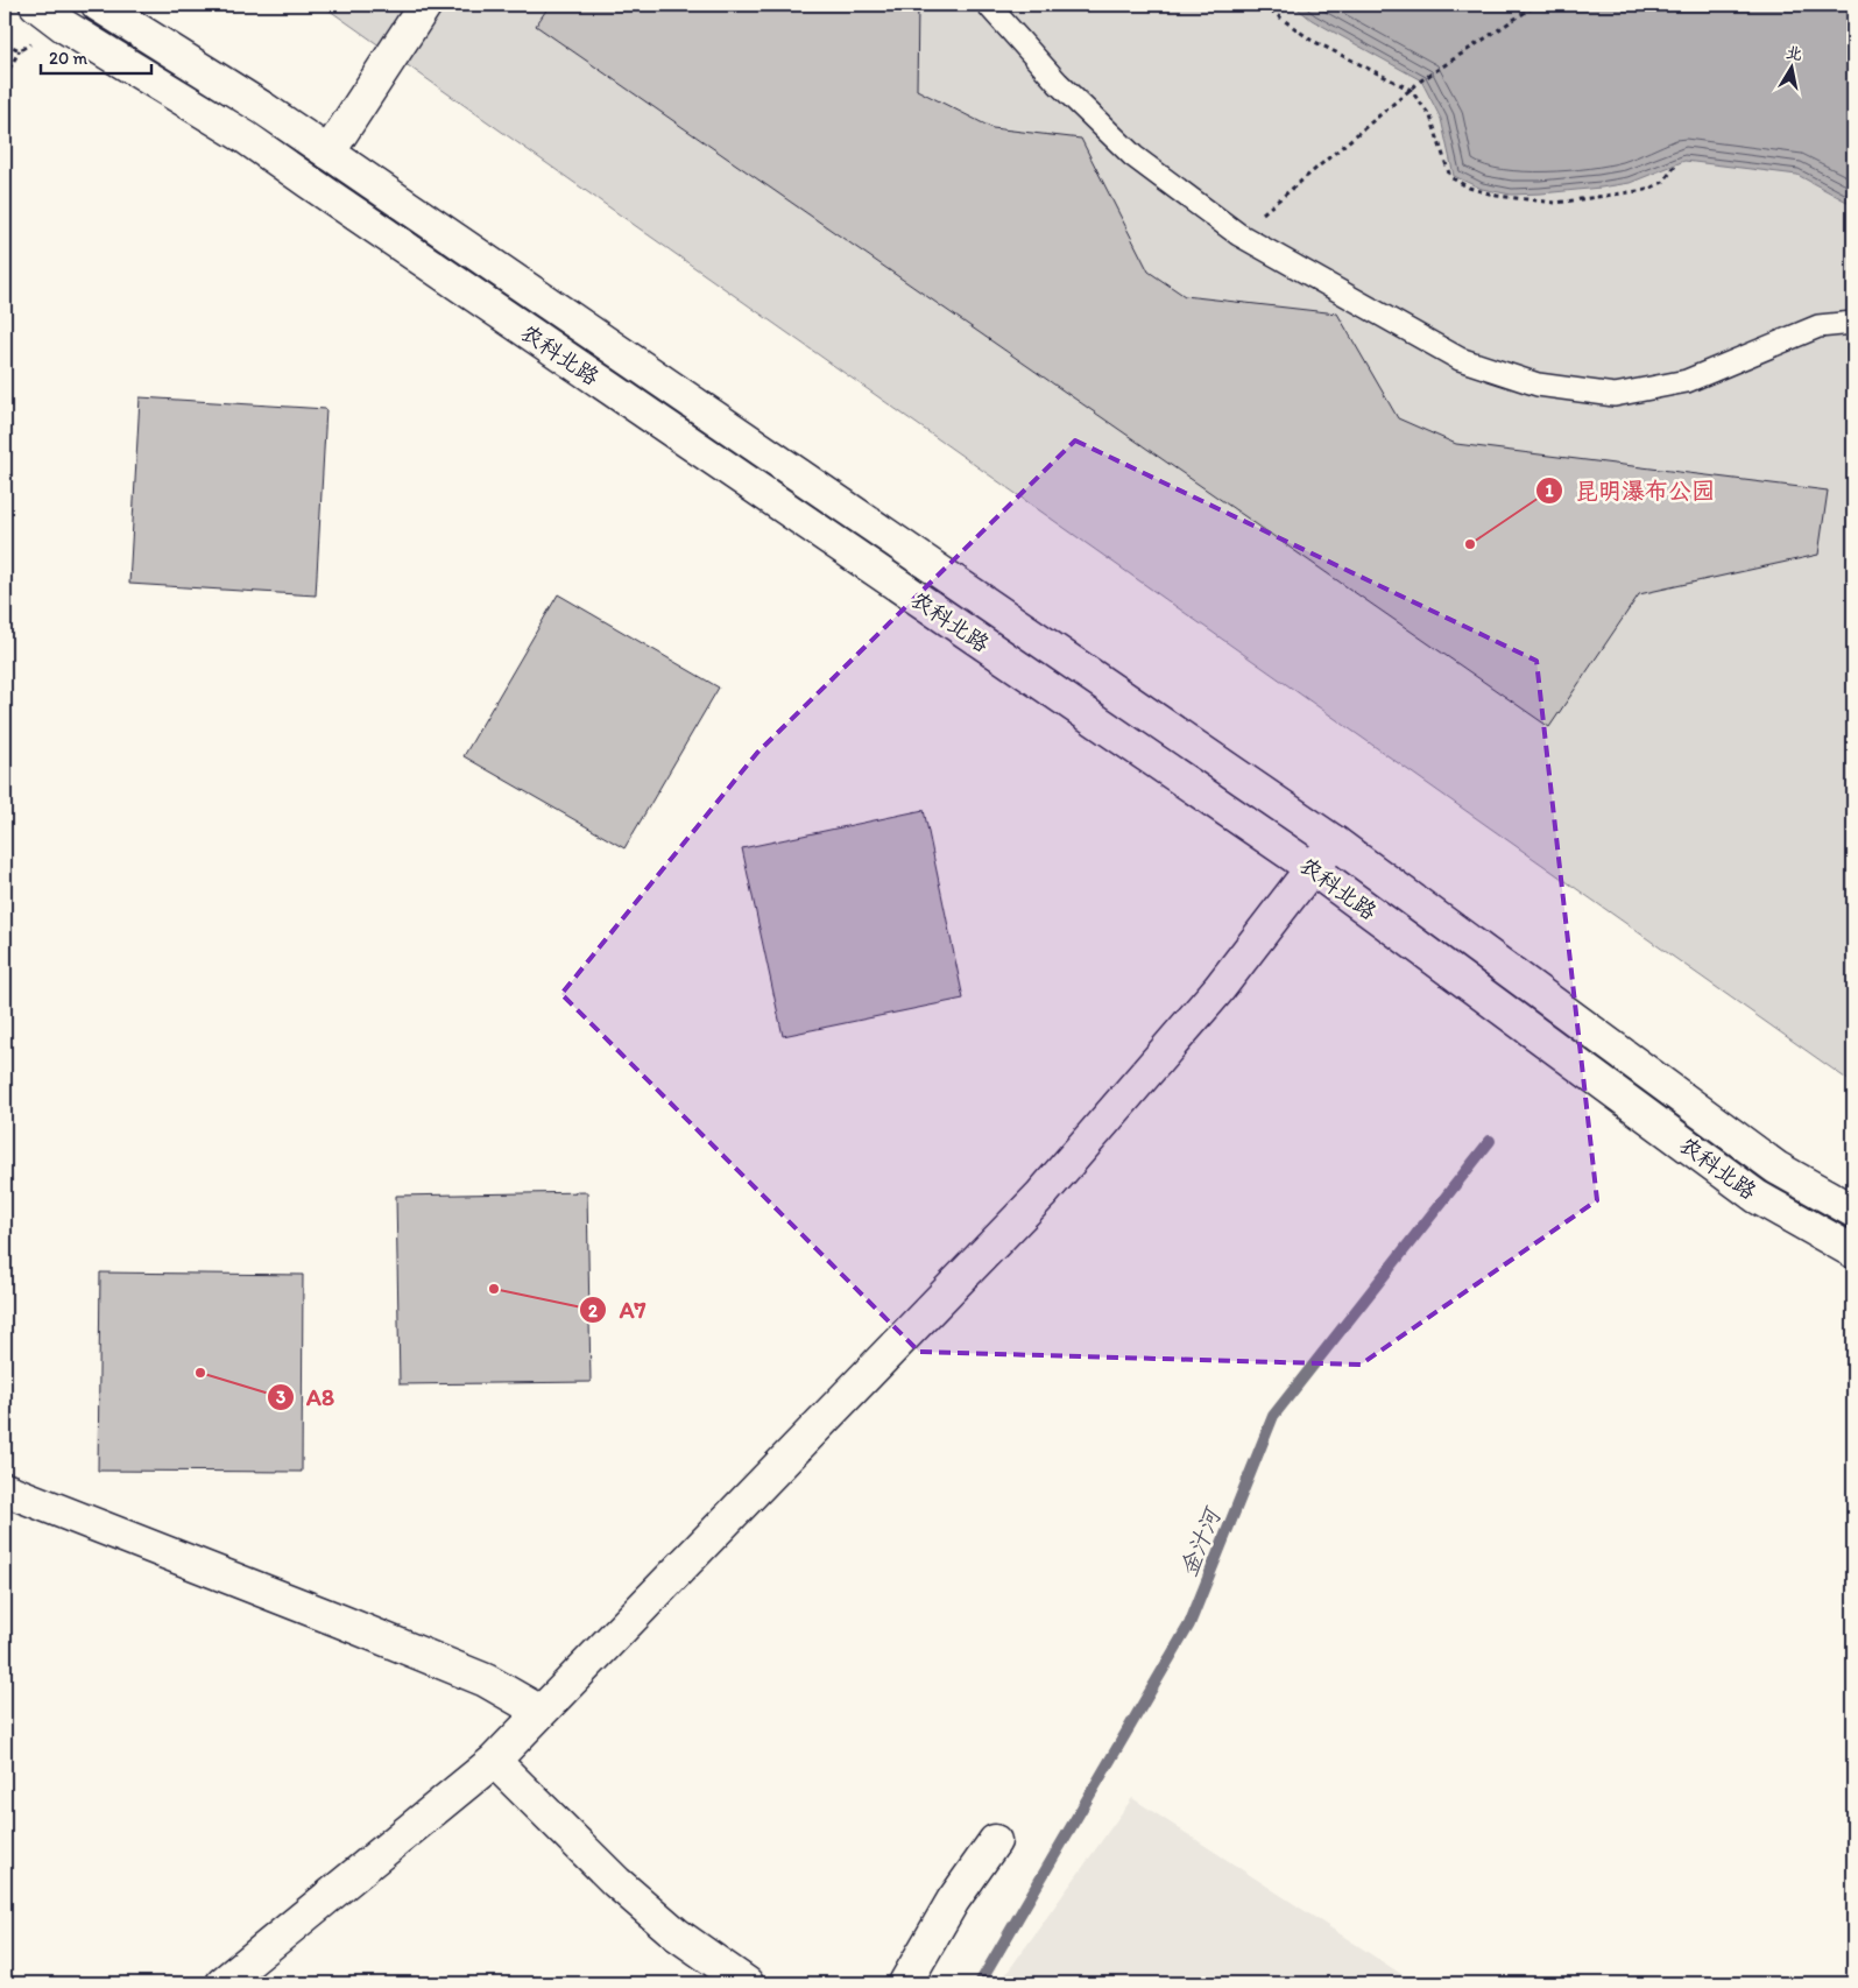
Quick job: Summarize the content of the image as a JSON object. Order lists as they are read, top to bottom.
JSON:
{
  "streets": {
    "main road": ["农科北路"]
  },
  "water": ["金汁河"],
  "places": ["昆明瀑布公园", "A7", "A8"],
  "scale_bar": "20 m",
  "north": "top"
}
